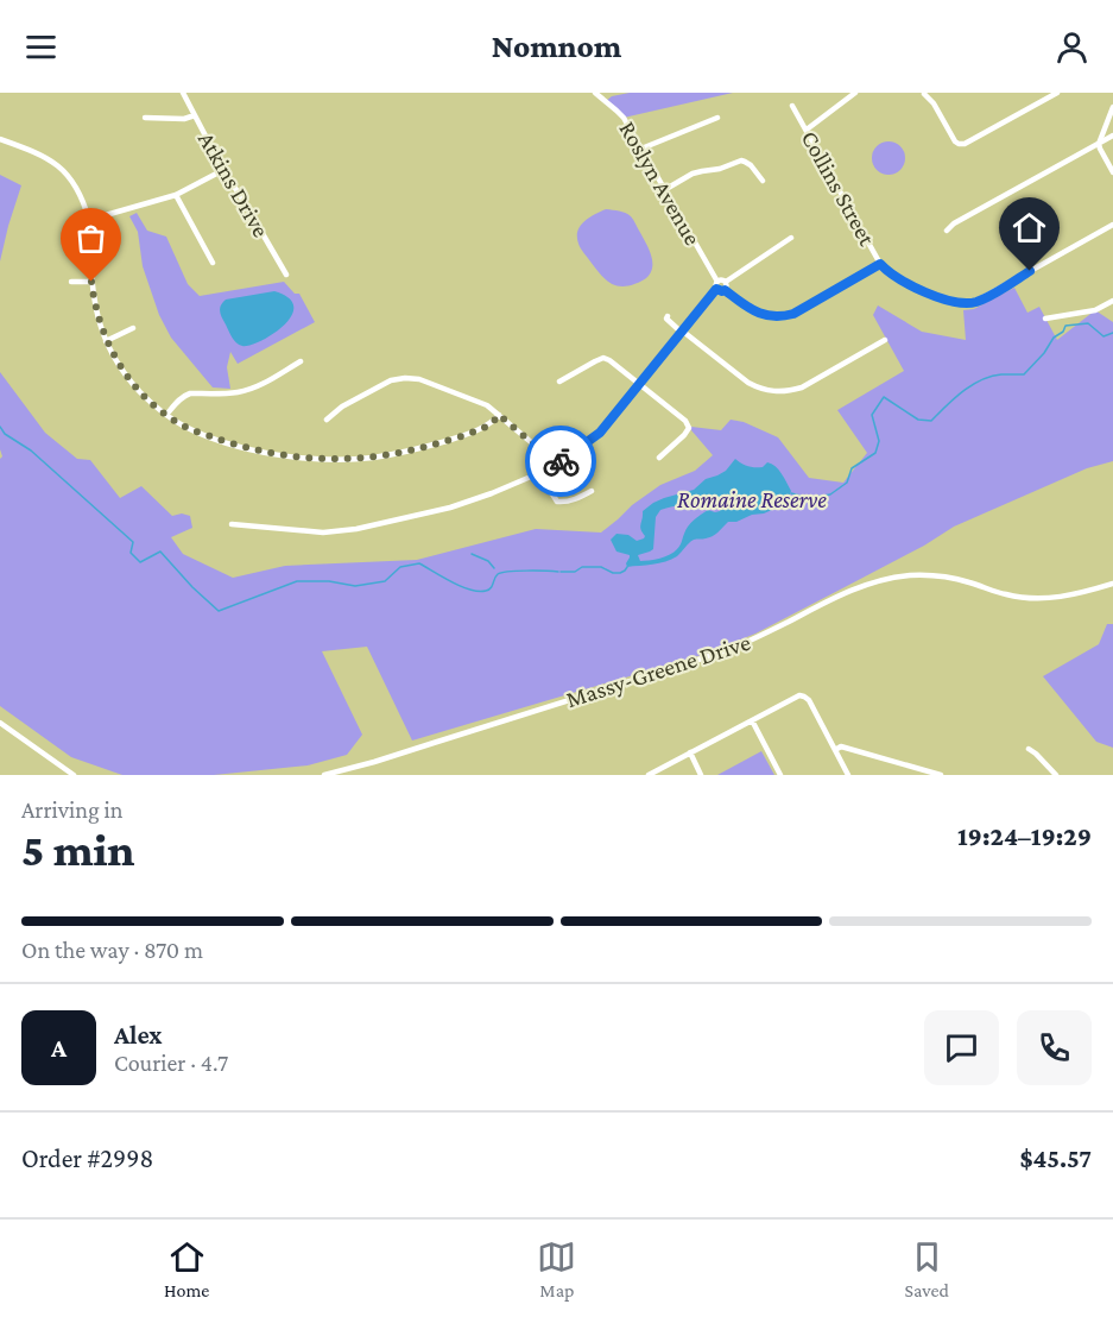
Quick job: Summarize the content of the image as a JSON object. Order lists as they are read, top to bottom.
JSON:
{
  "streets": {
    "street": [
      "Roslyn Avenue",
      "Atkins Drive",
      "Collins Street",
      "Massy-Greene Drive"
    ]
  },
  "parks": ["Romaine Reserve"],
  "page": {
    "header": "Nomnom",
    "heading": ["5 min", "Arriving in", "19:24–19:29"],
    "panel": [
      "Alex",
      "Courier · 4.7",
      "Order #2998",
      "$45.57"
    ],
    "bar": "On the way · 870 m",
    "round": "A",
    "tabs": ["Home", "Map", "Saved"]
  }
}
